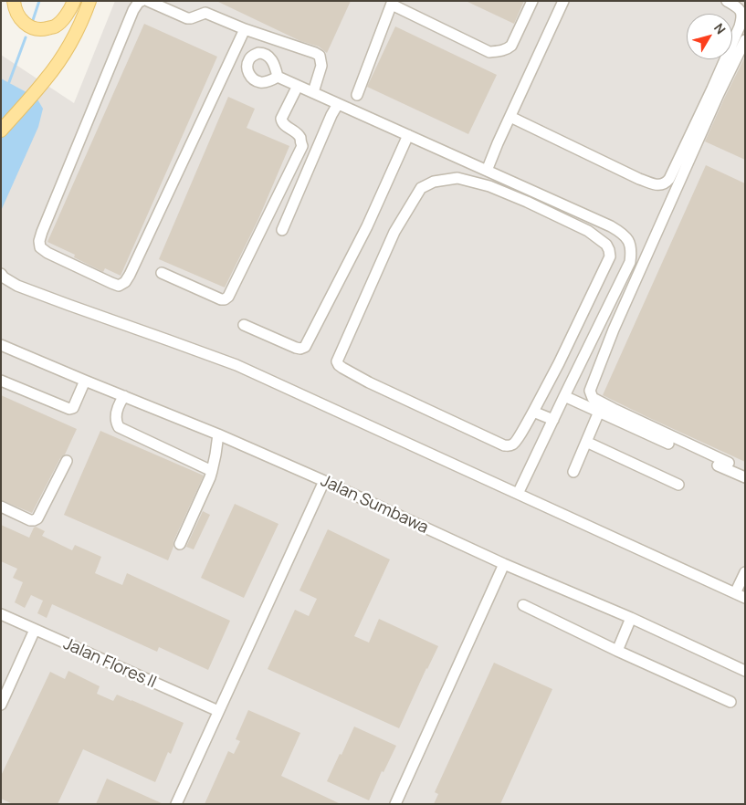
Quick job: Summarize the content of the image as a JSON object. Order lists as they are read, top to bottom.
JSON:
{
  "streets": {
    "street": ["Jalan Sumbawa", "Jalan Flores II"]
  },
  "north": "top right"
}
